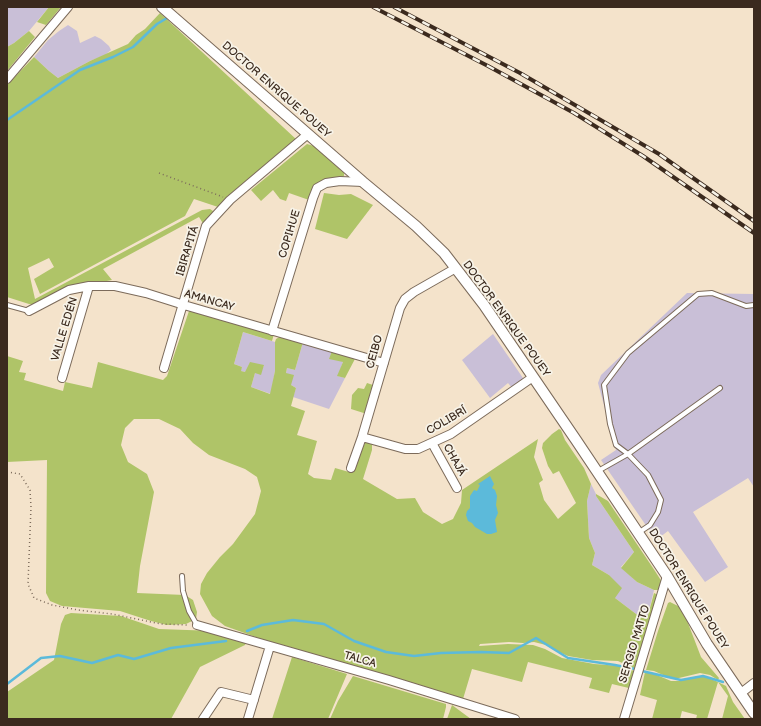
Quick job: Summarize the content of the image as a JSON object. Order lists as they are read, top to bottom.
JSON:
{
  "streets": {
    "street": [
      "DOCTOR ENRIQUE POUEY",
      "COPIHUE",
      "IBIRAPITÁ",
      "AMANCAY",
      "VALLE EDÉN",
      "CEIBO",
      "COLIBRÍ",
      "CHAJÁ",
      "SERGIO MATTO",
      "TALCA"
    ]
  },
  "crossings": [
    ["DOCTOR ENRIQUE POUEY", "COPIHUE"],
    ["DOCTOR ENRIQUE POUEY", "IBIRAPITÁ"],
    ["DOCTOR ENRIQUE POUEY", "CEIBO"],
    ["DOCTOR ENRIQUE POUEY", "COLIBRÍ"],
    ["DOCTOR ENRIQUE POUEY", "SERGIO MATTO"],
    ["COPIHUE", "AMANCAY"],
    ["IBIRAPITÁ", "AMANCAY"],
    ["AMANCAY", "VALLE EDÉN"],
    ["AMANCAY", "CEIBO"],
    ["CEIBO", "COLIBRÍ"],
    ["COLIBRÍ", "CHAJÁ"]
  ]
}
